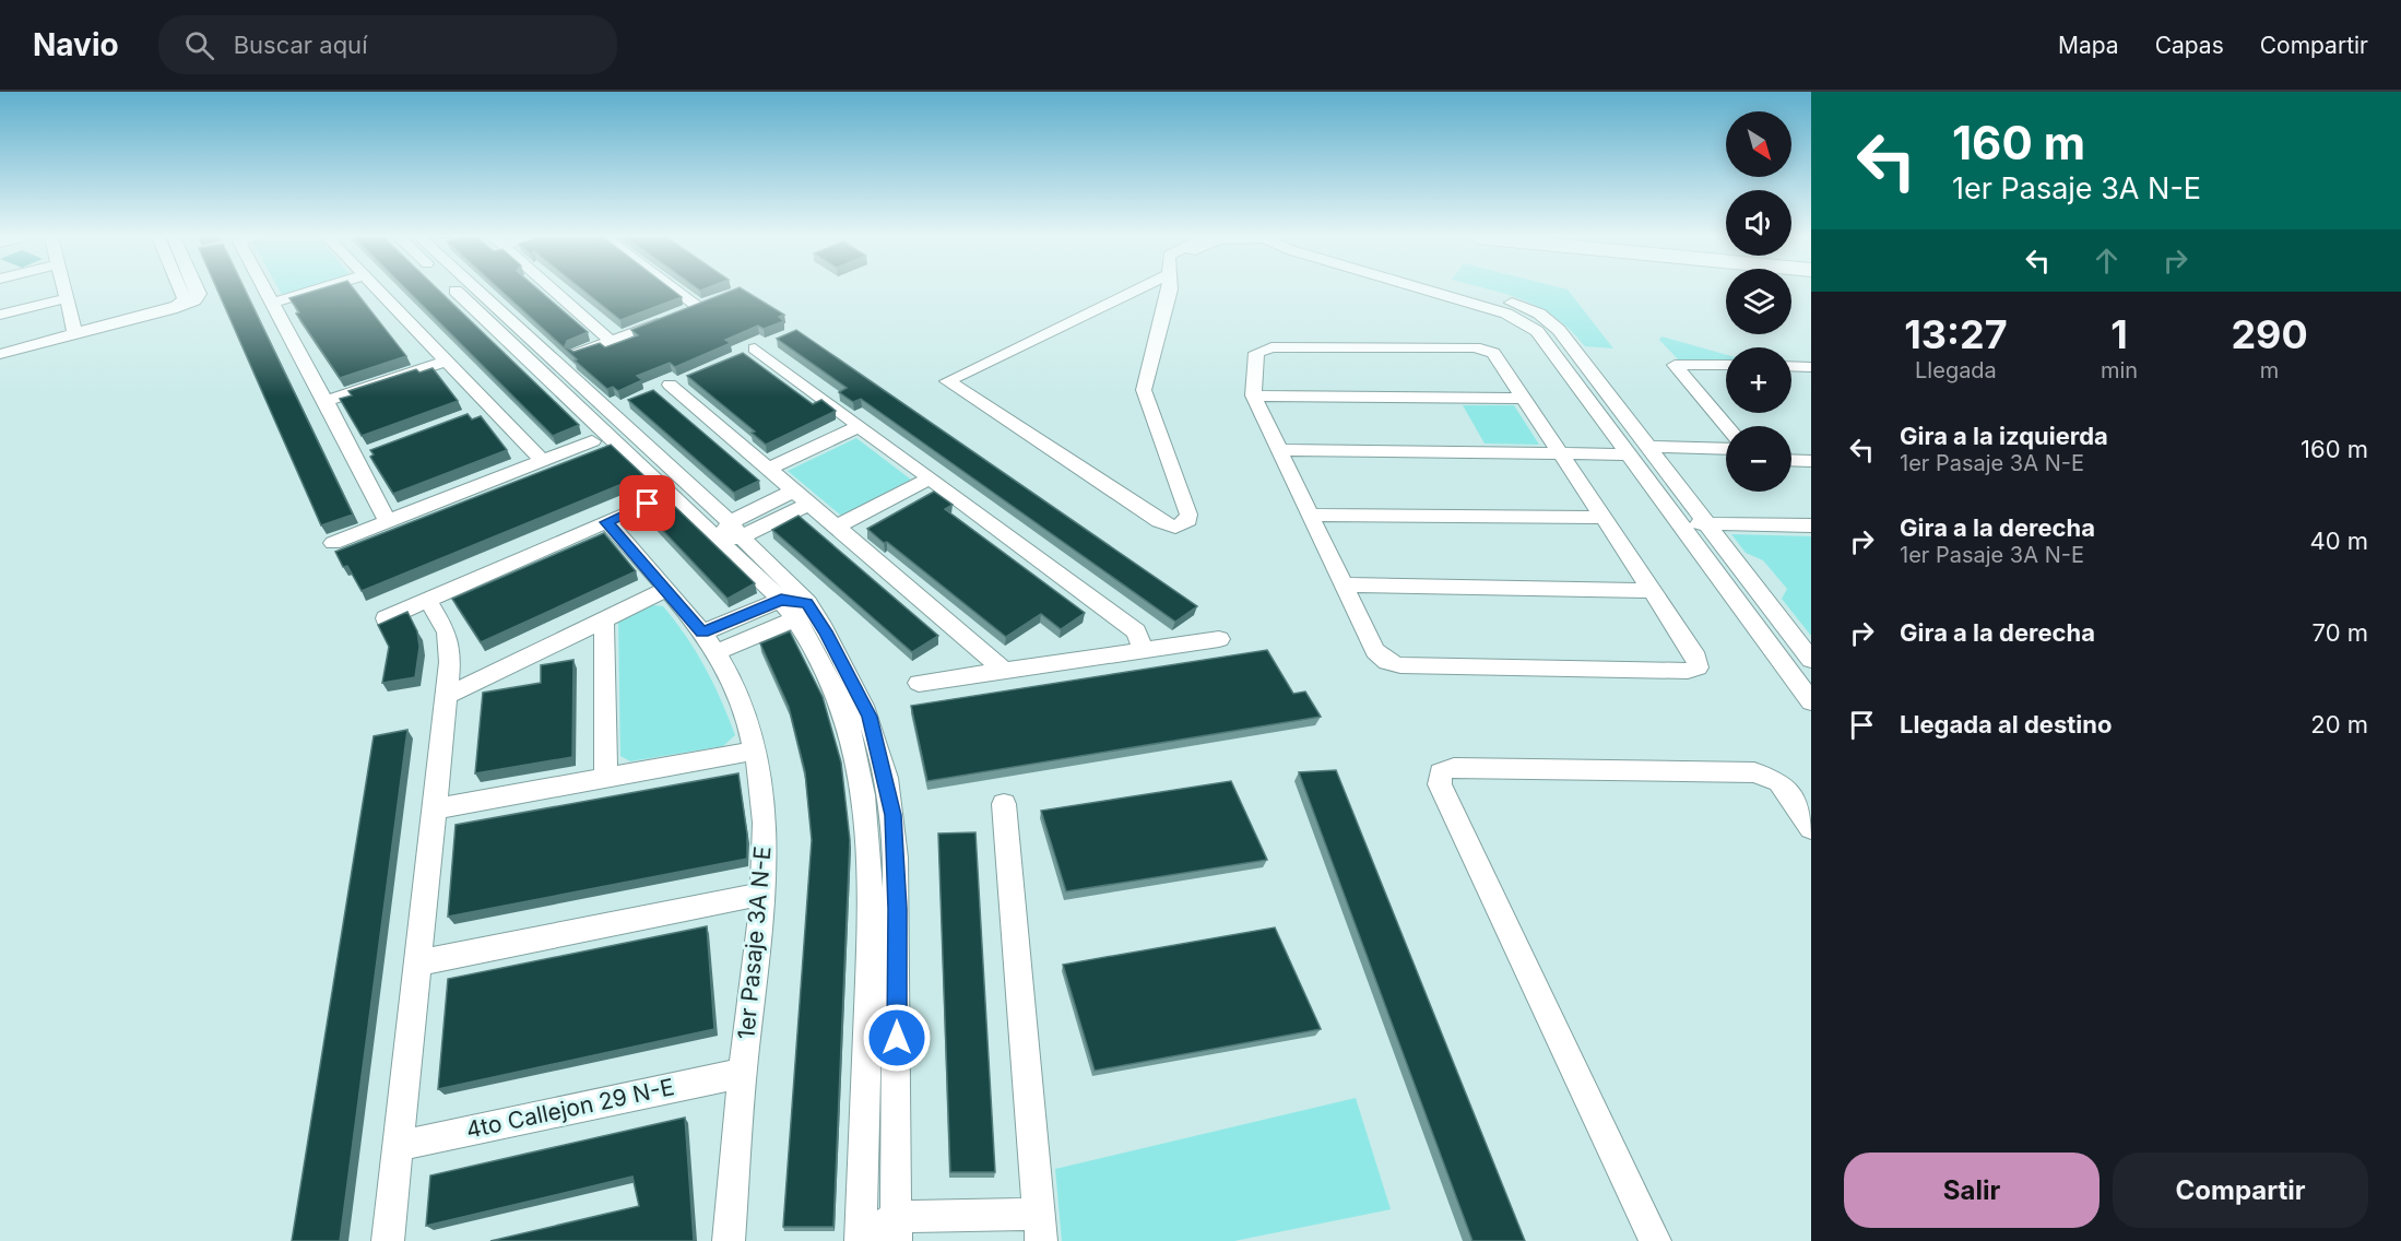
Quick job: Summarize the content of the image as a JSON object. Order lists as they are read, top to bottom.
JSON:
{
  "streets": {
    "street": ["1er Pasaje 3A N-E", "4to Callejon 29 N-E"]
  },
  "crossings": [
    ["1er Pasaje 3A N-E", "4to Callejon 29 N-E"]
  ],
  "north": "bottom right",
  "page": {
    "header": "Navio",
    "search": "Buscar aquí",
    "nav": ["Mapa", "Capas", "Compartir"],
    "turn": ["160 m", "1er Pasaje 3A N-E"],
    "map_buttons": ["+", "−"],
    "eta": [
      "13:27",
      "Llegada",
      "1",
      "min",
      "290",
      "m"
    ],
    "list": [
      {
        "name": "Gira a la izquierda",
        "note": "1er Pasaje 3A N-E",
        "value": "160 m"
      },
      {
        "name": "Gira a la derecha",
        "note": "1er Pasaje 3A N-E",
        "value": "40 m"
      },
      {
        "name": "Gira a la derecha",
        "value": "70 m"
      },
      {
        "name": "Llegada al destino",
        "value": "20 m"
      }
    ],
    "buttons": ["Salir", "Compartir"]
  }
}
